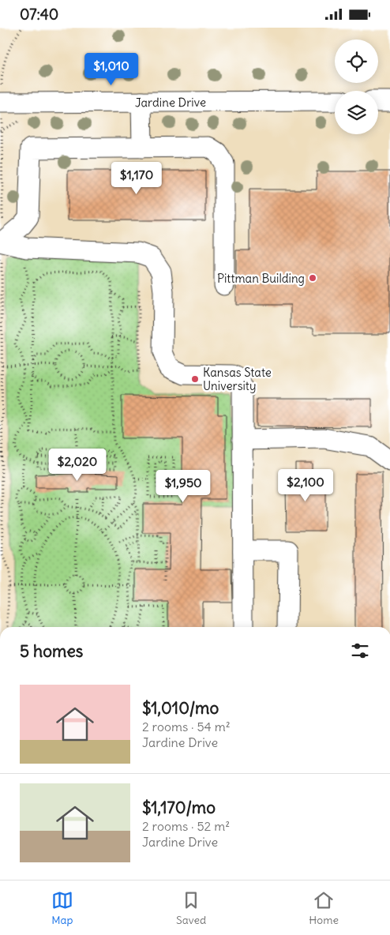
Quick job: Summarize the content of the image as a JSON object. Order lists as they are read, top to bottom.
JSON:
{
  "streets": {
    "street": ["Jardine Drive"]
  },
  "places": ["Pittman Building", "Kansas State University"],
  "page": {
    "status": "07:40",
    "price": [
      "$1,010",
      "$1,170",
      "$2,020",
      "$2,100",
      "$1,950"
    ],
    "heading": "5 homes",
    "list": [
      {
        "name": "$1,010/mo",
        "note": "2 rooms · 54 m² · Jardine Drive"
      },
      {
        "name": "$1,170/mo",
        "note": "2 rooms · 52 m² · Jardine Drive"
      }
    ],
    "tabs": ["Map", "Saved", "Home"]
  }
}
